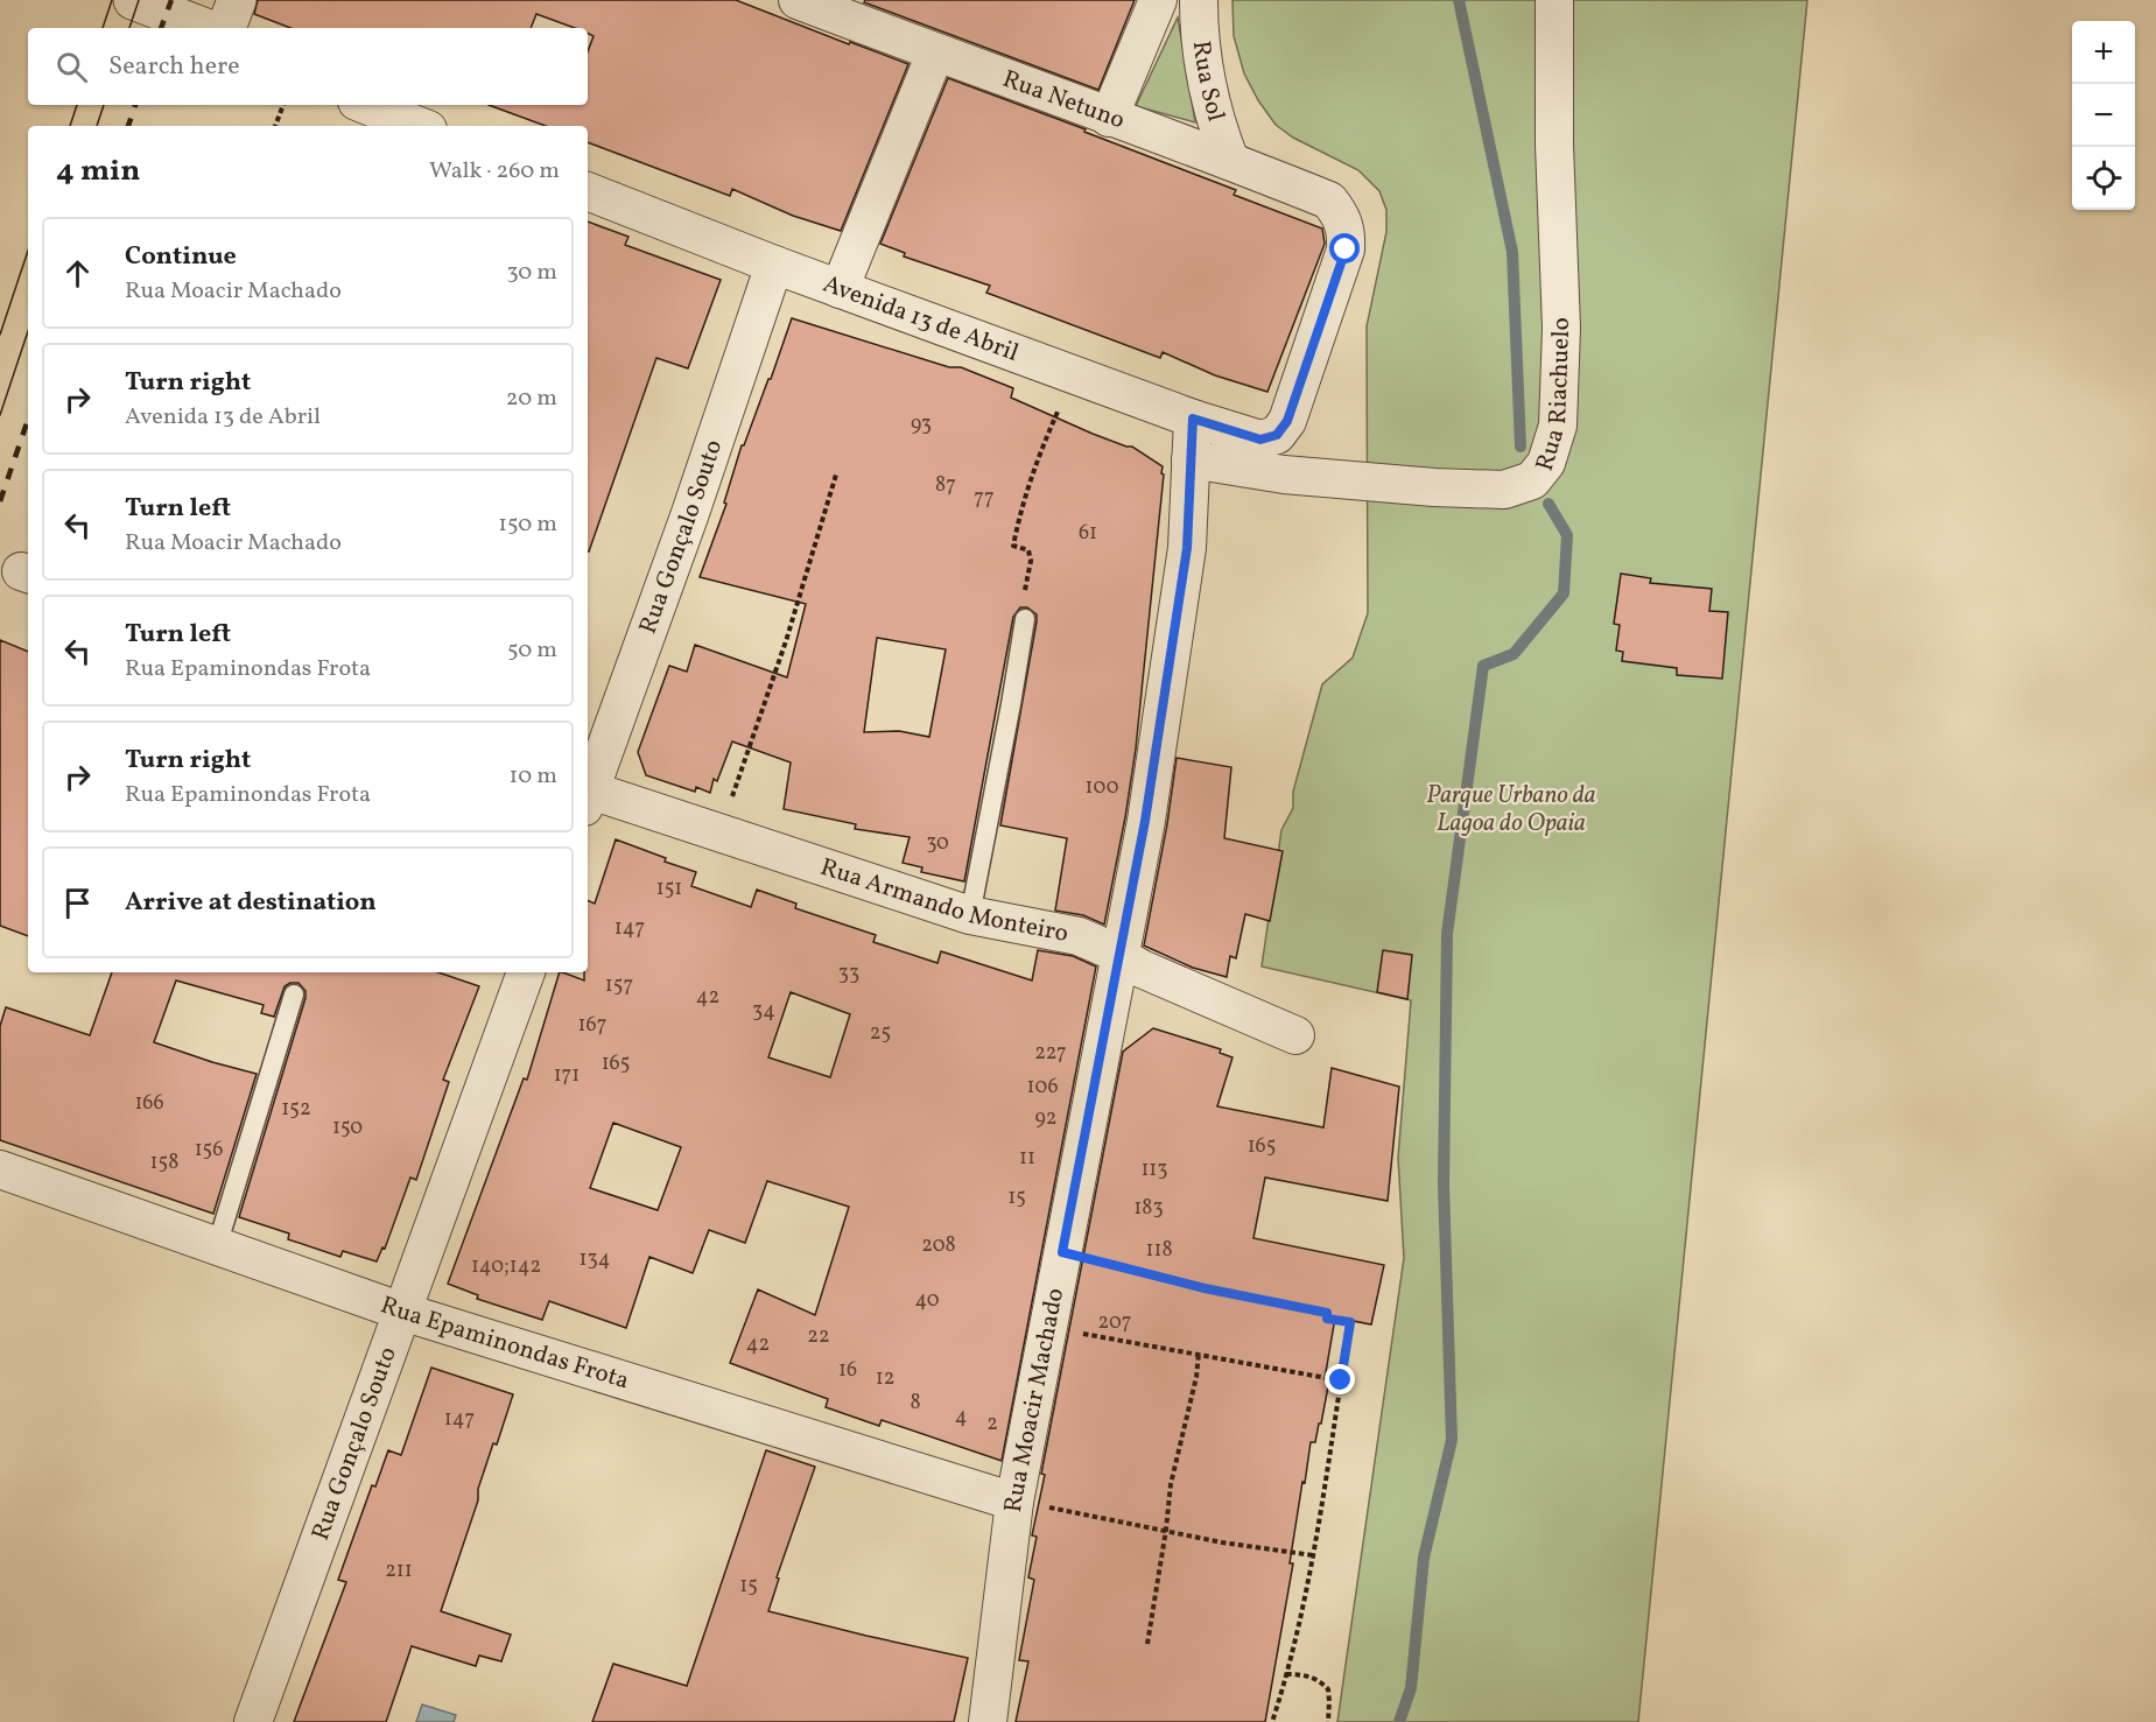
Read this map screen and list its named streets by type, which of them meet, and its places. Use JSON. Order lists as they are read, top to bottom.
{
  "streets": {
    "street": [
      "Rua Sol",
      "Rua Netuno",
      "Avenida 13 de Abril",
      "Rua Riachuelo",
      "Rua Gonçalo Souto",
      "Rua Armando Monteiro",
      "Rua Epaminondas Frota",
      "Rua Moacir Machado"
    ]
  },
  "crossings": [
    ["Rua Sol", "Rua Netuno"],
    ["Rua Netuno", "Avenida 13 de Abril"],
    ["Avenida 13 de Abril", "Rua Gonçalo Souto"],
    ["Avenida 13 de Abril", "Rua Moacir Machado"],
    ["Rua Riachuelo", "Rua Moacir Machado"],
    ["Rua Gonçalo Souto", "Rua Epaminondas Frota"],
    ["Rua Armando Monteiro", "Rua Moacir Machado"],
    ["Rua Epaminondas Frota", "Rua Moacir Machado"]
  ],
  "parks": ["Parque Urbano da Lagoa do Opaia"],
  "house_numbers": [
    "93",
    "87",
    "77",
    "61",
    "100",
    "30",
    "151",
    "147",
    "33",
    "157",
    "42",
    "34",
    "167",
    "25",
    "227",
    "165",
    "171",
    "106",
    "166",
    "152",
    "92",
    "150",
    "165",
    "156",
    "11",
    "158",
    "113",
    "15",
    "183",
    "208",
    "118",
    "134",
    "140;142",
    "40",
    "207",
    "22",
    "42",
    "16",
    "12",
    "8",
    "4",
    "147",
    "2",
    "211",
    "15"
  ],
  "page": {
    "map_buttons": ["+", "−"],
    "search": "Search here",
    "heading": ["4 min", "Walk · 260 m"],
    "list": [
      ["Continue", "Rua Moacir Machado", "30 m"],
      ["Turn right", "Avenida 13 de Abril", "20 m"],
      ["Turn left", "Rua Moacir Machado", "150 m"],
      ["Turn left", "Rua Epaminondas Frota", "50 m"],
      ["Turn right", "Rua Epaminondas Frota", "10 m"],
      "Arrive at destination"
    ]
  }
}
